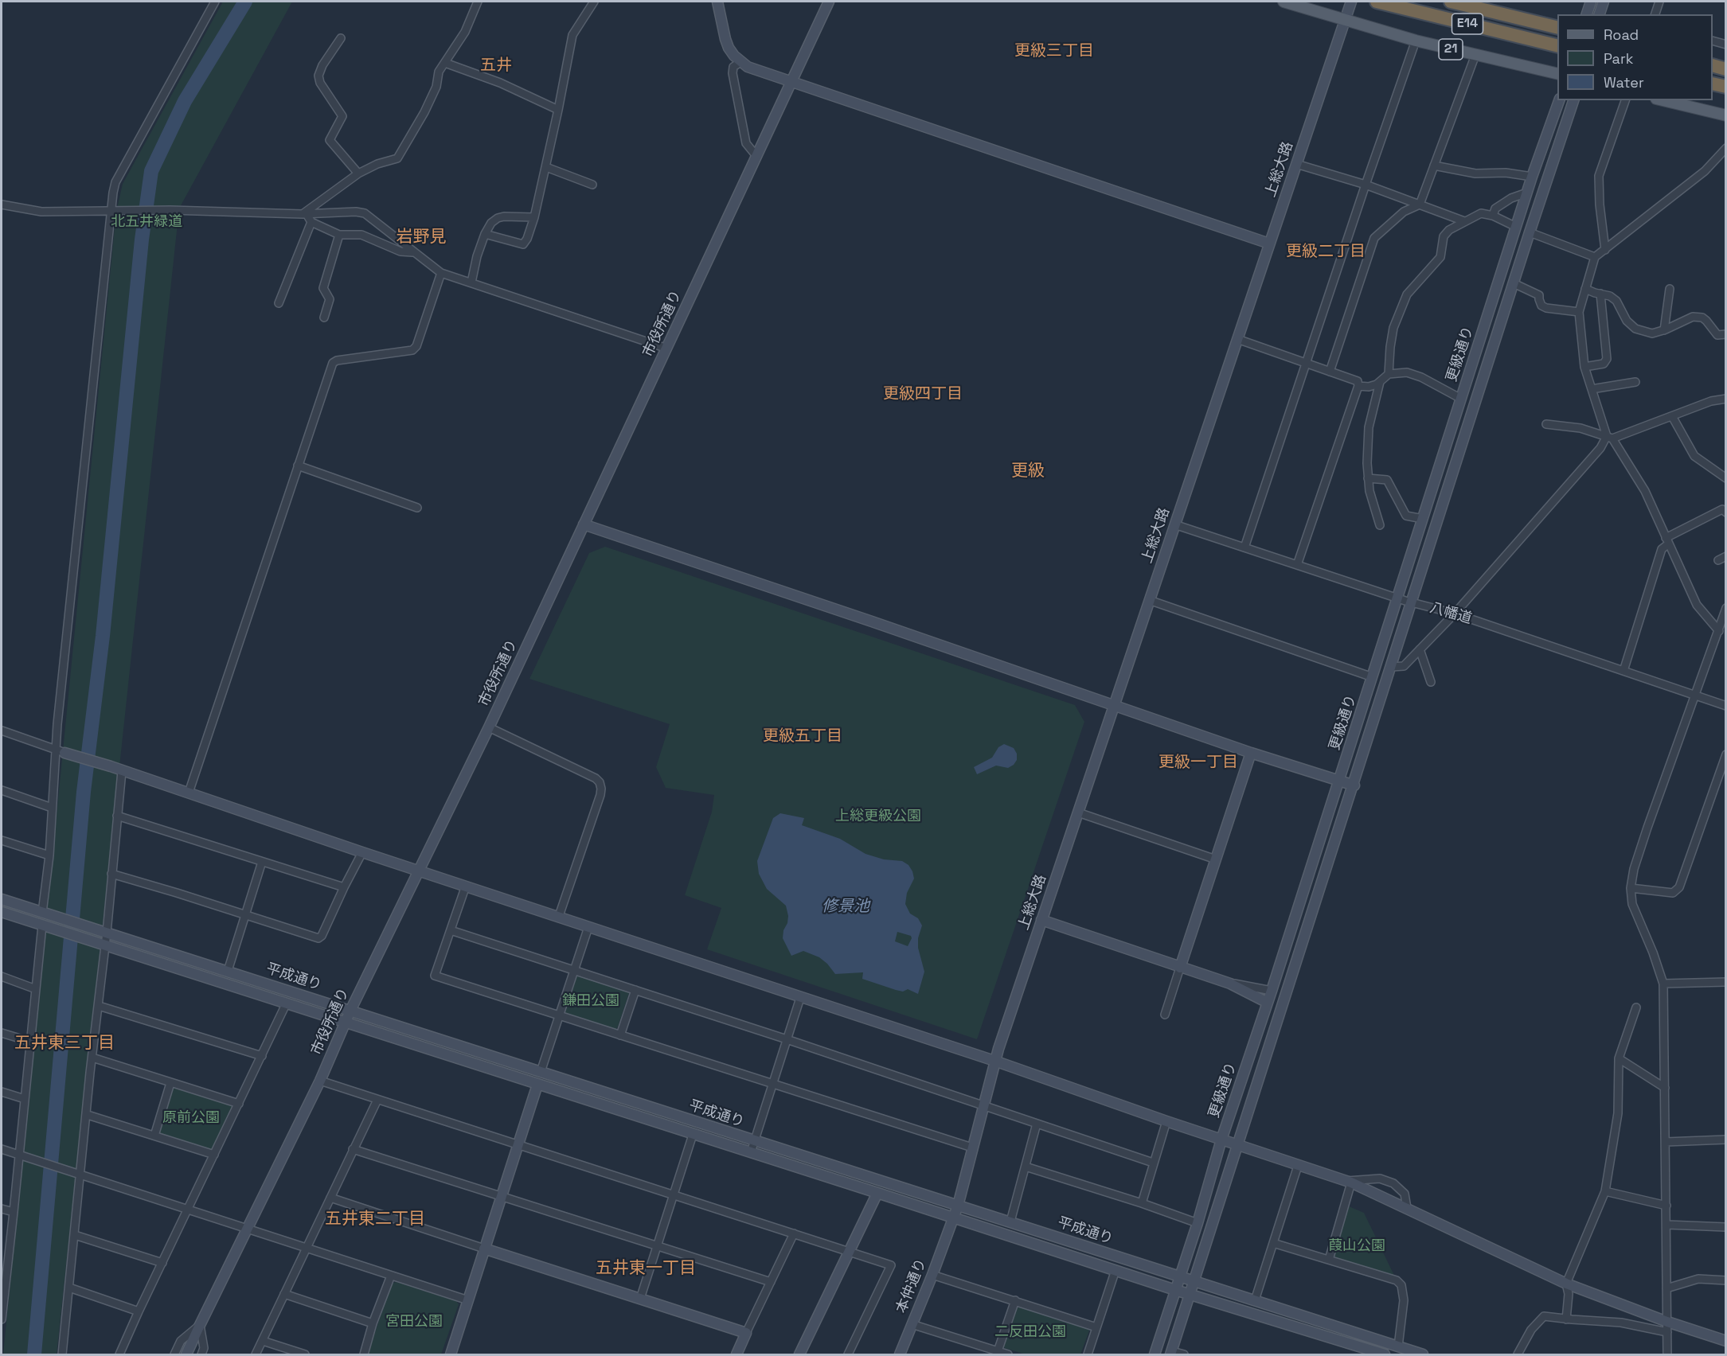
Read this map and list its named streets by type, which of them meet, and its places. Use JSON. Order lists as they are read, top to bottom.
{
  "streets": {
    "highway": ["E14"],
    "main road": ["21"],
    "street": [
      "上総大路",
      "市役所通り",
      "更級通り",
      "八幡道",
      "平成通り",
      "本仲通り"
    ]
  },
  "crossings": [
    ["21", "上総大路"],
    ["上総大路", "八幡道"],
    ["上総大路", "本仲通り"],
    ["市役所通り", "平成通り"],
    ["更級通り", "八幡道"],
    ["更級通り", "平成通り"],
    ["平成通り", "本仲通り"]
  ],
  "districts": [
    "更級三丁目",
    "五井",
    "岩野見",
    "更級二丁目",
    "更級四丁目",
    "更級",
    "更級五丁目",
    "更級一丁目",
    "五井東三丁目",
    "五井東二丁目",
    "五井東一丁目"
  ],
  "water": ["修景池"],
  "parks": [
    "北五井緑道",
    "上総更級公園",
    "鎌田公園",
    "原前公園",
    "葭山公園",
    "宮田公園",
    "二反田公園"
  ],
  "legend": ["Road", "Park", "Water"]
}
